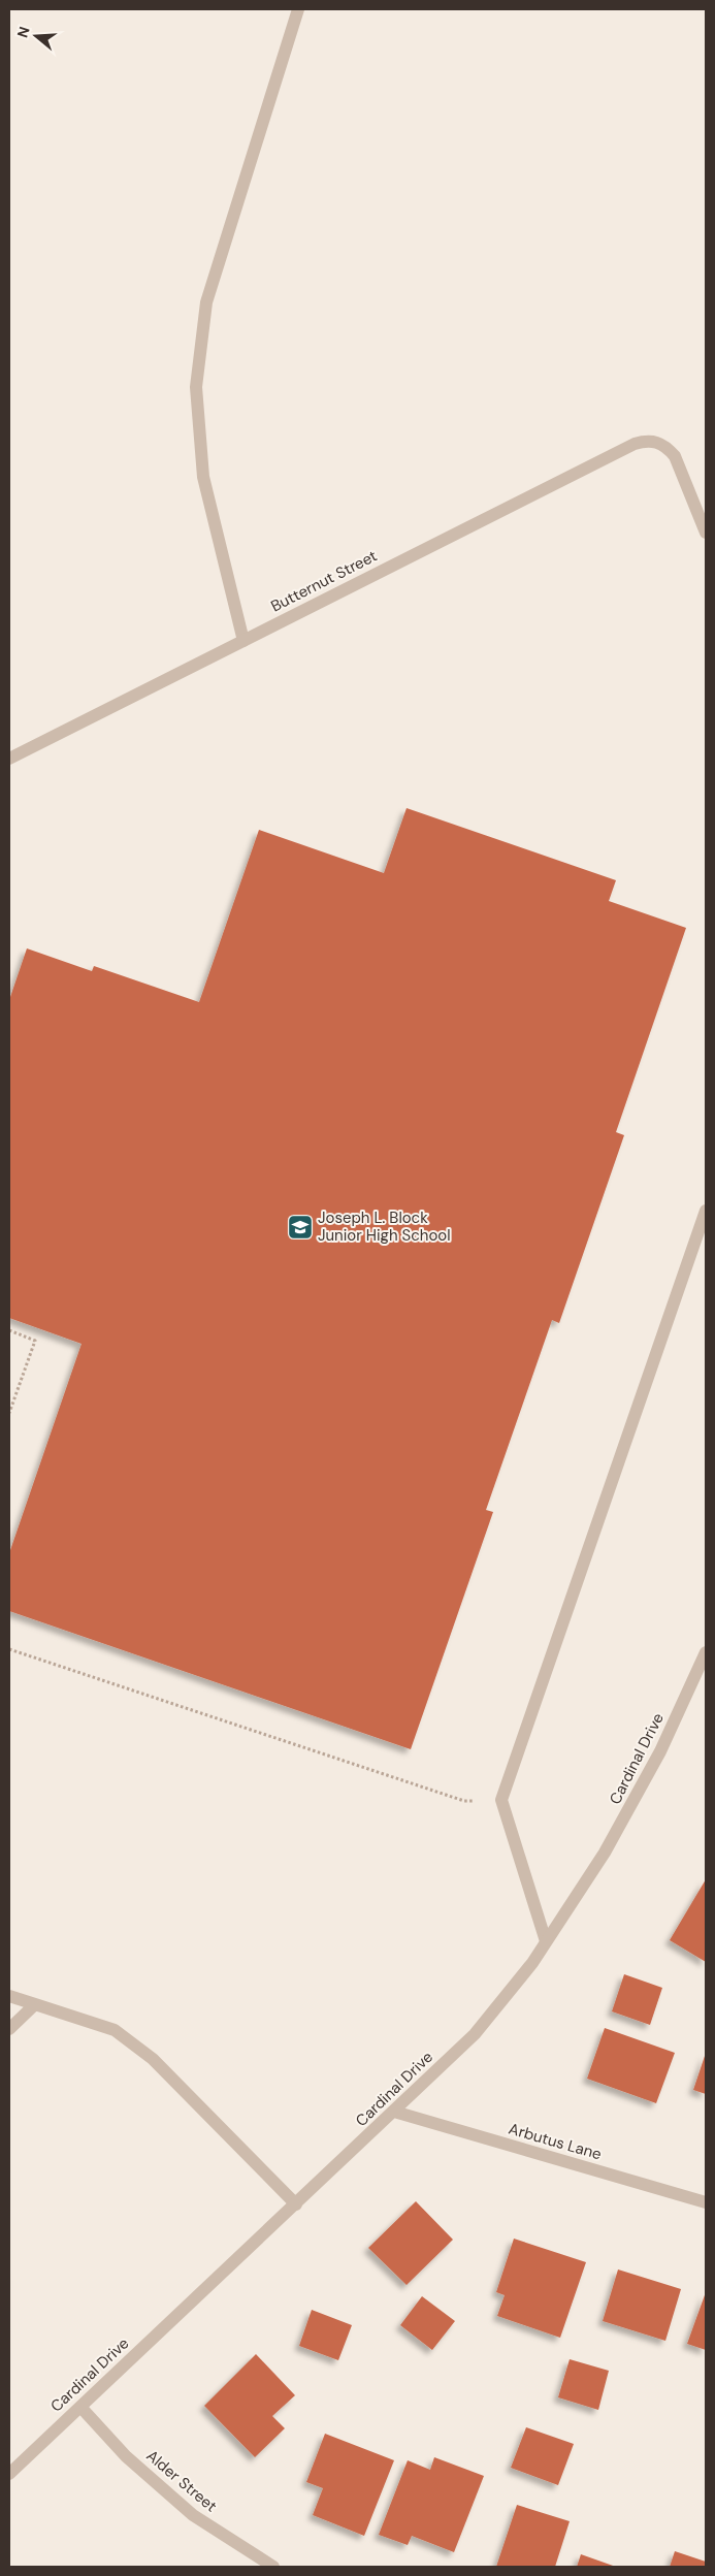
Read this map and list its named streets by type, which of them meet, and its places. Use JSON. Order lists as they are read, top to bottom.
{
  "streets": {
    "street": [
      "Butternut Street",
      "Cardinal Drive",
      "Arbutus Lane",
      "Alder Street"
    ]
  },
  "crossings": [
    ["Cardinal Drive", "Arbutus Lane"],
    ["Cardinal Drive", "Alder Street"]
  ],
  "places": {
    "school or university": ["Joseph L. Block Junior High School"]
  },
  "north": "left"
}
